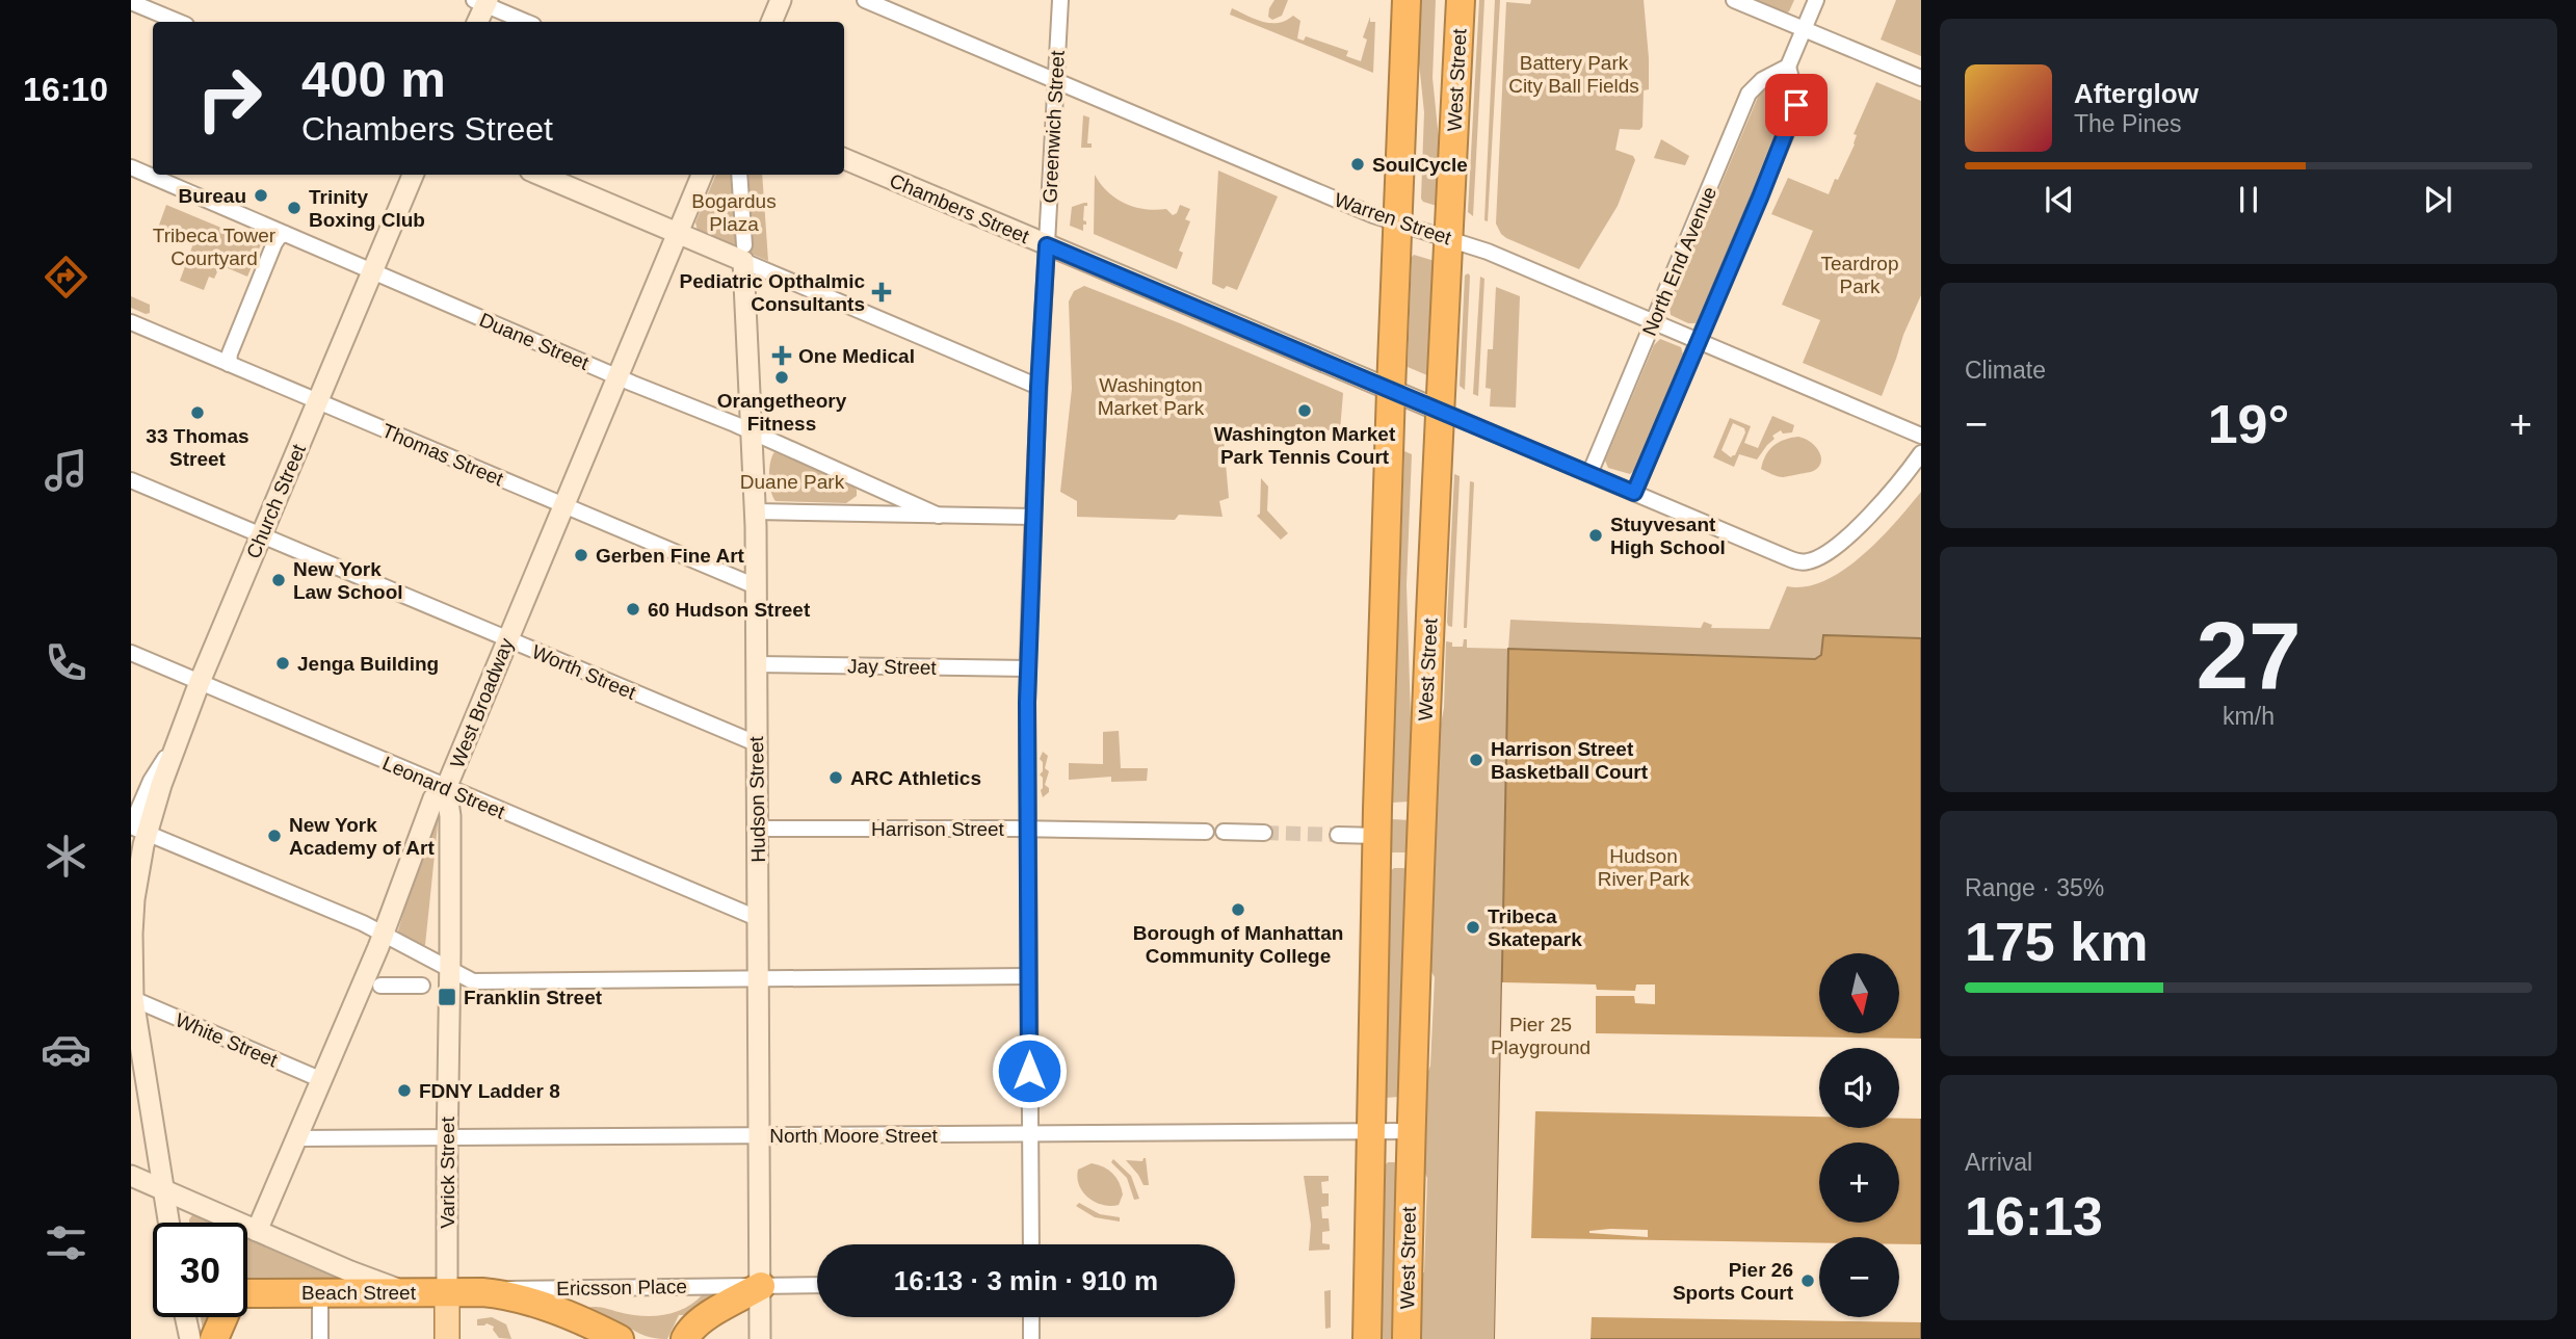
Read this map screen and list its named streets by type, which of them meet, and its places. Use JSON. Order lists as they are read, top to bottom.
{
  "streets": {
    "highway": ["West Street", "Beach Street"],
    "main road": [
      "Chambers Street",
      "Church Street",
      "West Broadway",
      "Hudson Street",
      "Varick Street"
    ],
    "street": [
      "Greenwich Street",
      "Warren Street",
      "North End Avenue",
      "Duane Street",
      "Thomas Street",
      "Jay Street",
      "Worth Street",
      "Leonard Street",
      "Harrison Street",
      "White Street",
      "North Moore Street",
      "Ericsson Place"
    ]
  },
  "crossings": [
    ["West Street", "Chambers Street"],
    ["West Street", "Warren Street"],
    ["West Street", "North Moore Street"],
    ["Greenwich Street", "Chambers Street"],
    ["Greenwich Street", "Warren Street"],
    ["Greenwich Street", "Duane Street"],
    ["Greenwich Street", "Jay Street"],
    ["Greenwich Street", "Harrison Street"],
    ["Greenwich Street", "North Moore Street"],
    ["Chambers Street", "North End Avenue"],
    ["Warren Street", "North End Avenue"],
    ["Duane Street", "Church Street"],
    ["Duane Street", "West Broadway"],
    ["Duane Street", "Hudson Street"],
    ["Thomas Street", "Church Street"],
    ["Thomas Street", "West Broadway"],
    ["Thomas Street", "Hudson Street"],
    ["Church Street", "Worth Street"],
    ["Church Street", "Leonard Street"],
    ["Church Street", "White Street"],
    ["Jay Street", "Hudson Street"],
    ["Worth Street", "West Broadway"],
    ["Worth Street", "Hudson Street"],
    ["West Broadway", "Leonard Street"],
    ["West Broadway", "White Street"],
    ["West Broadway", "North Moore Street"],
    ["West Broadway", "Varick Street"],
    ["Leonard Street", "Hudson Street"],
    ["Leonard Street", "Varick Street"],
    ["Hudson Street", "Harrison Street"],
    ["Hudson Street", "North Moore Street"],
    ["Hudson Street", "Ericsson Place"],
    ["North Moore Street", "Varick Street"],
    ["Varick Street", "Beach Street"],
    ["Ericsson Place", "Beach Street"]
  ],
  "parks": [
    "Battery Park City Ball Fields",
    "Bogardus Plaza",
    "Tribeca Tower Courtyard",
    "Teardrop Park",
    "Washington Market Park",
    "Duane Park",
    "Hudson River Park",
    "Pier 25 Playground"
  ],
  "places": {
    "other": [
      "SoulCycle",
      "Bureau",
      "Trinity Boxing Club",
      "Orangetheory Fitness",
      "Washington Market Park Tennis Court",
      "33 Thomas Street",
      "Stuyvesant High School",
      "Gerben Fine Art",
      "New York Law School",
      "60 Hudson Street",
      "Jenga Building",
      "Harrison Street Basketball Court",
      "ARC Athletics",
      "New York Academy of Art",
      "Borough of Manhattan Community College",
      "Tribeca Skatepark",
      "FDNY Ladder 8",
      "Pier 26 Sports Court"
    ],
    "health": ["Pediatric Opthalmic Consultants", "One Medical"],
    "transit": ["Franklin Street"]
  },
  "north": "bottom",
  "page": {
    "tabs": "16:10",
    "turn": ["400 m", "Chambers Street"],
    "song": ["Afterglow", "The Pines"],
    "tile": [
      "Climate",
      ["27", "km/h"],
      ["Range · 35%", "175 km"],
      ["Arrival", "16:13"]
    ],
    "heat": ["−", "19°", "+"],
    "map_buttons": ["+", "−"],
    "limit": "30",
    "trip": "16:13 · 3 min · 910 m"
  }
}
